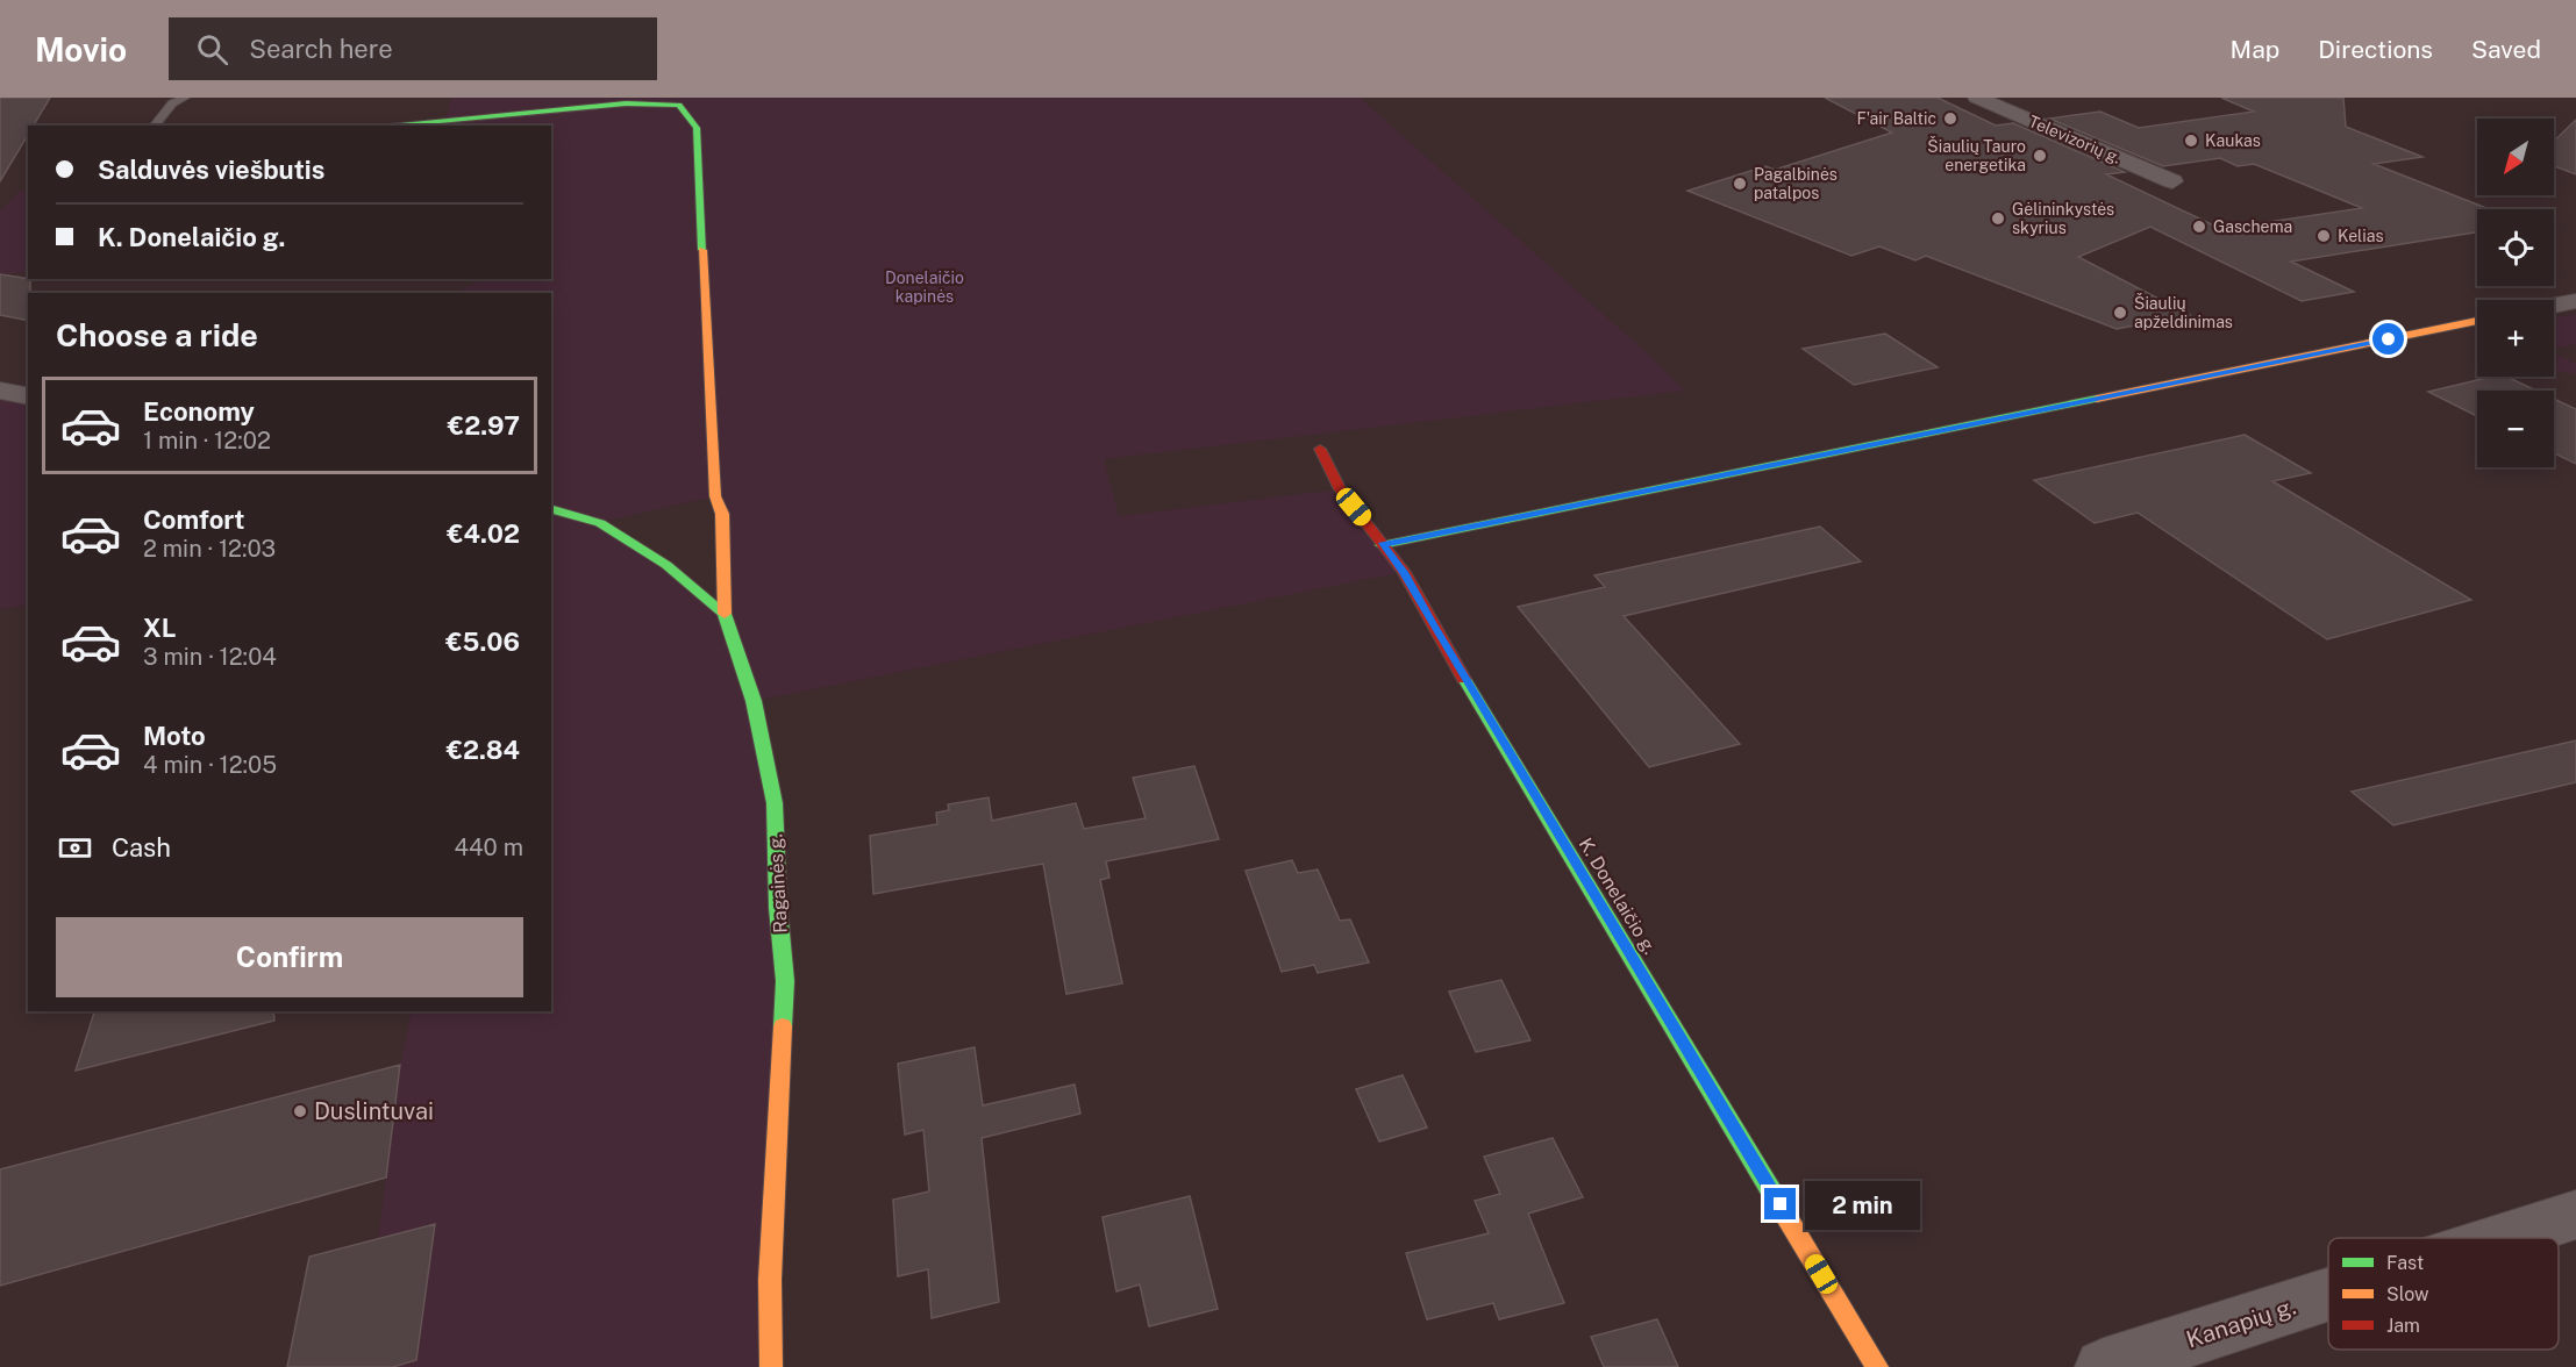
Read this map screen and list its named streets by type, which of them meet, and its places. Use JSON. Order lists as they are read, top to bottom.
{
  "streets": {
    "street": [
      "Televizorių g.",
      "Ragainės g.",
      "K. Donelaičio g.",
      "Kanapių g."
    ]
  },
  "parks": ["Donelaičio kapinės"],
  "places": [
    "F'air Baltic",
    "Kaukas",
    "Šiaulių Tauro energetika",
    "Pagalbinės patalpos",
    "Gėlininkystės skyrius",
    "Gaschema",
    "Kelias",
    "Šiaulių apželdinimas",
    "Duslintuvai"
  ],
  "legend": ["Fast", "Slow", "Jam"],
  "north": "bottom left",
  "page": {
    "header": "Movio",
    "search": "Search here",
    "nav": ["Map", "Directions", "Saved"],
    "map_buttons": ["+", "−"],
    "banner": ["Salduvės viešbutis", "K. Donelaičio g."],
    "heading": "Choose a ride",
    "list": [
      {
        "name": "Economy",
        "note": "1 min · 12:02",
        "value": "€2.97"
      },
      {
        "name": "Comfort",
        "note": "2 min · 12:03",
        "value": "€4.02"
      },
      {
        "name": "XL",
        "note": "3 min · 12:04",
        "value": "€5.06"
      },
      {
        "name": "Moto",
        "note": "4 min · 12:05",
        "value": "€2.84"
      }
    ],
    "pay": ["Cash", "440 m"],
    "buttons": "Confirm",
    "bubble": "2 min"
  }
}
